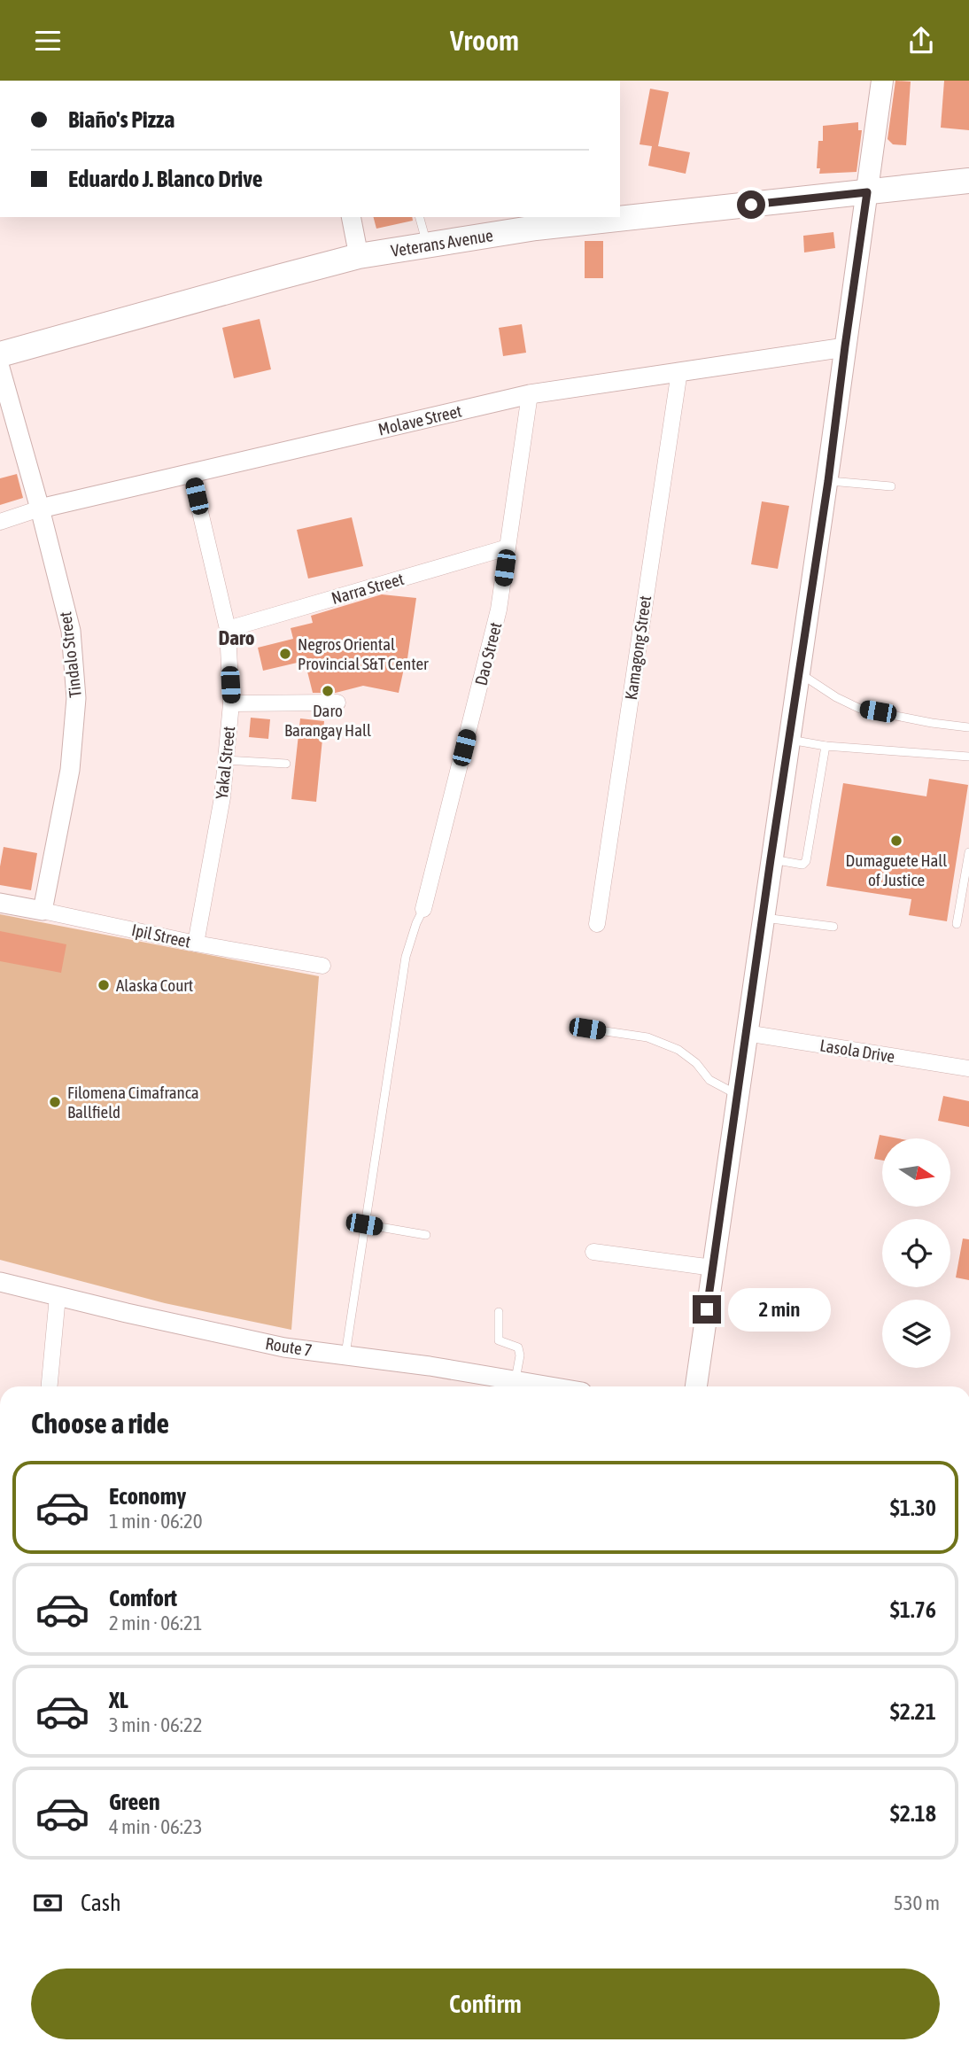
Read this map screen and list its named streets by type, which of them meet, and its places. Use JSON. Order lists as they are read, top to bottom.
{
  "streets": {
    "highway": ["Veterans Avenue"],
    "street": [
      "Molave Street",
      "Narra Street",
      "Kamagong Street",
      "Dao Street",
      "Tindalo Street",
      "Yakal Street",
      "Ipil Street",
      "Lasola Drive",
      "Route 7"
    ]
  },
  "crossings": [
    ["Molave Street", "Kamagong Street"],
    ["Molave Street", "Dao Street"],
    ["Molave Street", "Tindalo Street"],
    ["Molave Street", "Yakal Street"],
    ["Narra Street", "Dao Street"],
    ["Narra Street", "Yakal Street"],
    ["Tindalo Street", "Ipil Street"],
    ["Yakal Street", "Ipil Street"]
  ],
  "districts": ["Daro"],
  "places": [
    "Negros Oriental Provincial S&T Center",
    "Daro Barangay Hall",
    "Dumaguete Hall of Justice",
    "Alaska Court",
    "Filomena Cimafranca Ballfield"
  ],
  "north": "right",
  "page": {
    "header": "Vroom",
    "banner": ["Biaño's Pizza", "Eduardo J. Blanco Drive"],
    "bubble": "2 min",
    "heading": "Choose a ride",
    "list": [
      {
        "name": "Economy",
        "note": "1 min · 06:20",
        "value": "$1.30"
      },
      {
        "name": "Comfort",
        "note": "2 min · 06:21",
        "value": "$1.76"
      },
      {
        "name": "XL",
        "note": "3 min · 06:22",
        "value": "$2.21"
      },
      {
        "name": "Green",
        "note": "4 min · 06:23",
        "value": "$2.18"
      }
    ],
    "pay": ["Cash", "530 m"],
    "buttons": "Confirm"
  }
}
